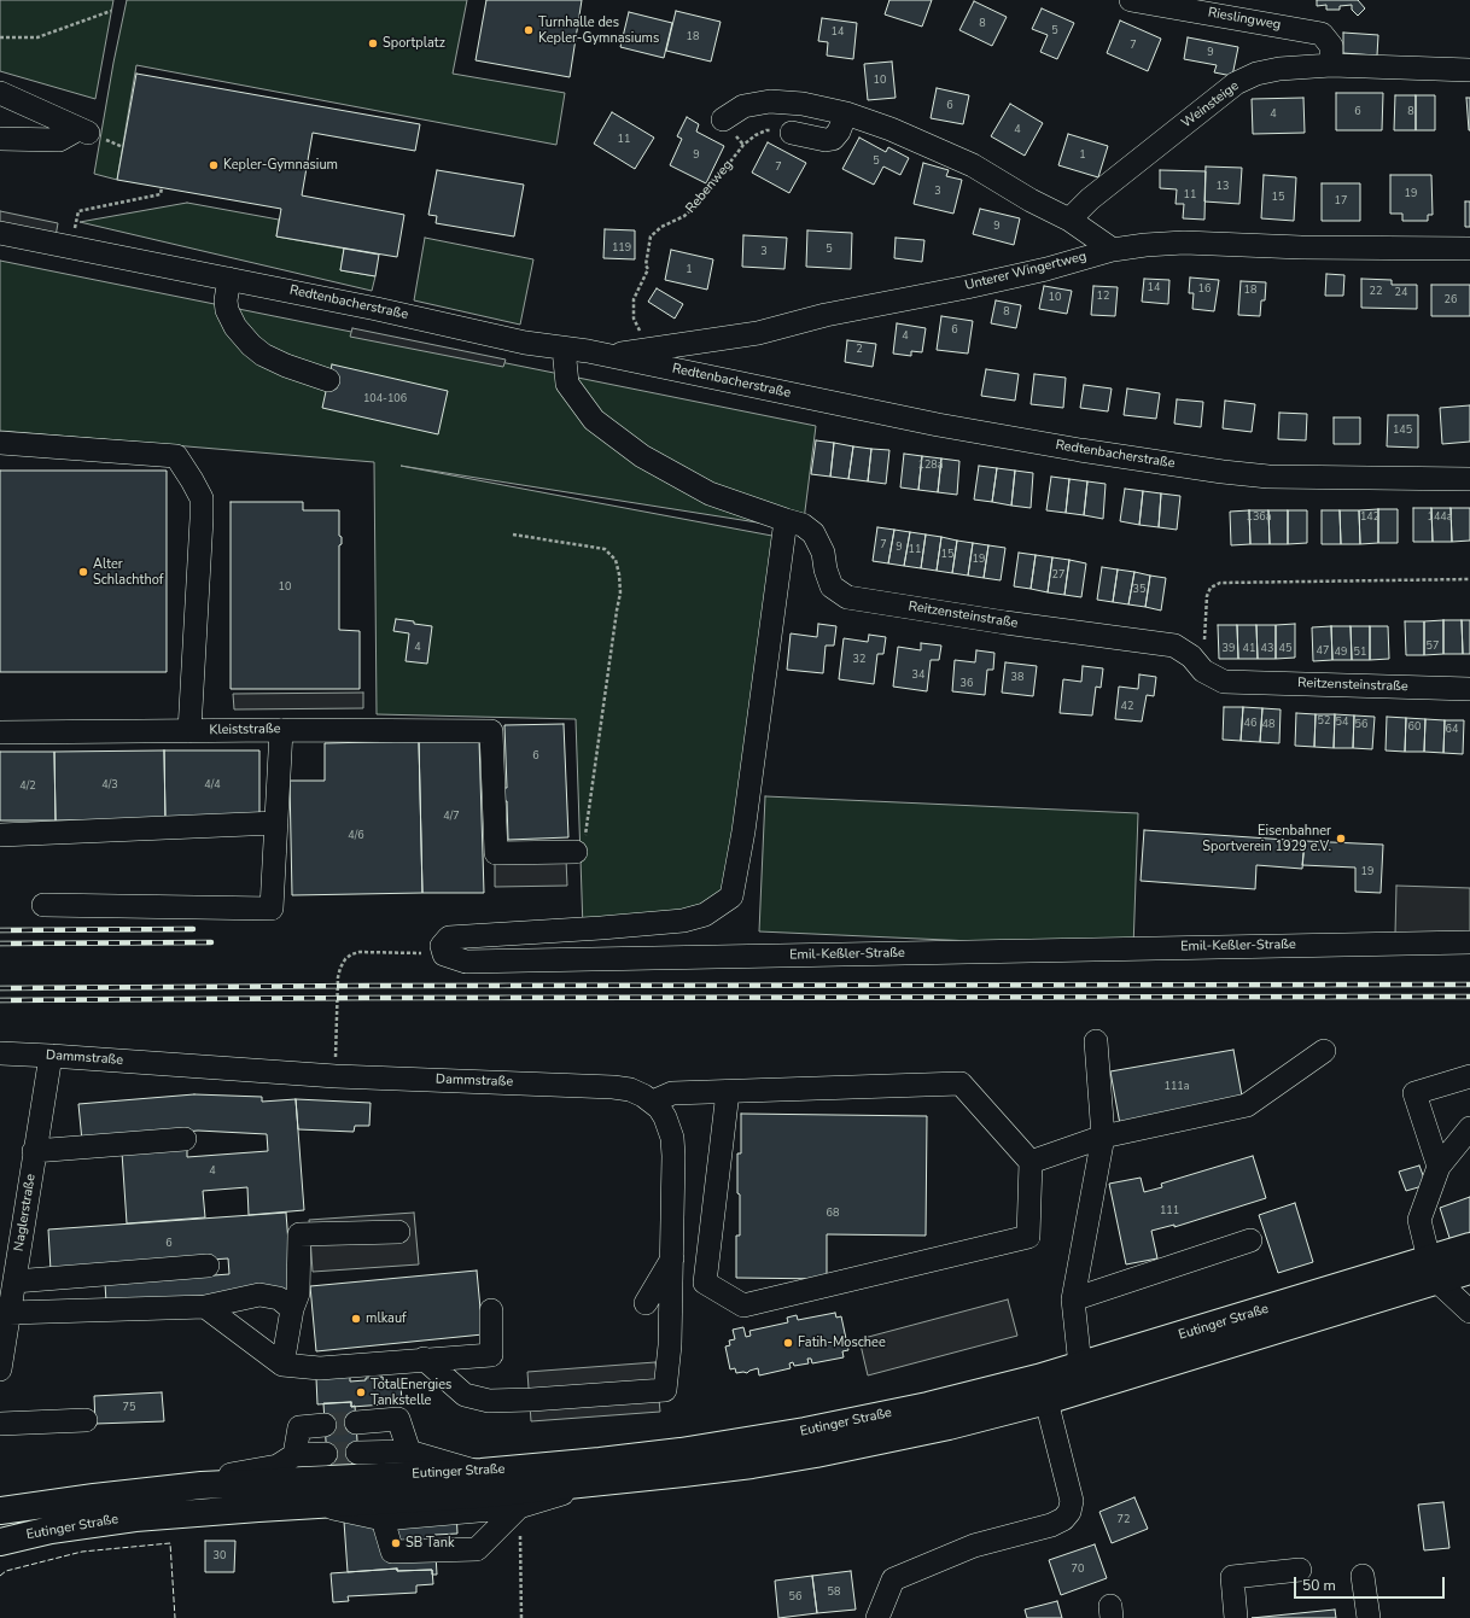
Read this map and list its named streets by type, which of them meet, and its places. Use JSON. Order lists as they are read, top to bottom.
{
  "streets": {
    "main road": ["Eutinger Straße"],
    "street": [
      "Rieslingweg",
      "Weinsteige",
      "Unterer Wingertweg",
      "Redtenbacherstraße",
      "Reitzensteinstraße",
      "Kleiststraße",
      "Emil-Keßler-Straße",
      "Dammstraße",
      "Naglerstraße"
    ],
    "path": ["Rebenweg"]
  },
  "crossings": [
    ["Rieslingweg", "Weinsteige"],
    ["Rebenweg", "Unterer Wingertweg"],
    ["Unterer Wingertweg", "Redtenbacherstraße"],
    ["Redtenbacherstraße", "Reitzensteinstraße"],
    ["Dammstraße", "Naglerstraße"]
  ],
  "places": [
    "Turnhalle des Kepler-Gymnasiums",
    "Sportplatz",
    "Kepler-Gymnasium",
    "Alter Schlachthof",
    "Eisenbahner Sportverein 1929 e.V.",
    "mlkauf",
    "Fatih-Moschee",
    "TotalEnergies Tankstelle",
    "SB Tank"
  ],
  "house_numbers": [
    "8",
    "5",
    "14",
    "18",
    "7",
    "9",
    "10",
    "6",
    "6",
    "8",
    "4",
    "4",
    "11",
    "9",
    "1",
    "5",
    "7",
    "13",
    "3",
    "19",
    "11",
    "15",
    "17",
    "9",
    "119",
    "5",
    "3",
    "1",
    "14",
    "16",
    "18",
    "22",
    "24",
    "12",
    "10",
    "26",
    "8",
    "6",
    "4",
    "2",
    "104-106",
    "145",
    "128a",
    "136a",
    "142",
    "144a",
    "7",
    "9",
    "11",
    "15",
    "19",
    "27",
    "10",
    "35",
    "57",
    "4",
    "39",
    "41",
    "43",
    "45",
    "47",
    "49",
    "51",
    "32",
    "34",
    "38",
    "36",
    "42",
    "52",
    "54",
    "46",
    "48",
    "56",
    "60",
    "64",
    "6",
    "4/3",
    "4/4",
    "4/2",
    "4/7",
    "4/6",
    "19",
    "111a",
    "4",
    "111",
    "68",
    "6",
    "75",
    "72",
    "30",
    "70",
    "58",
    "56"
  ],
  "scale_bar": "50 m"
}
